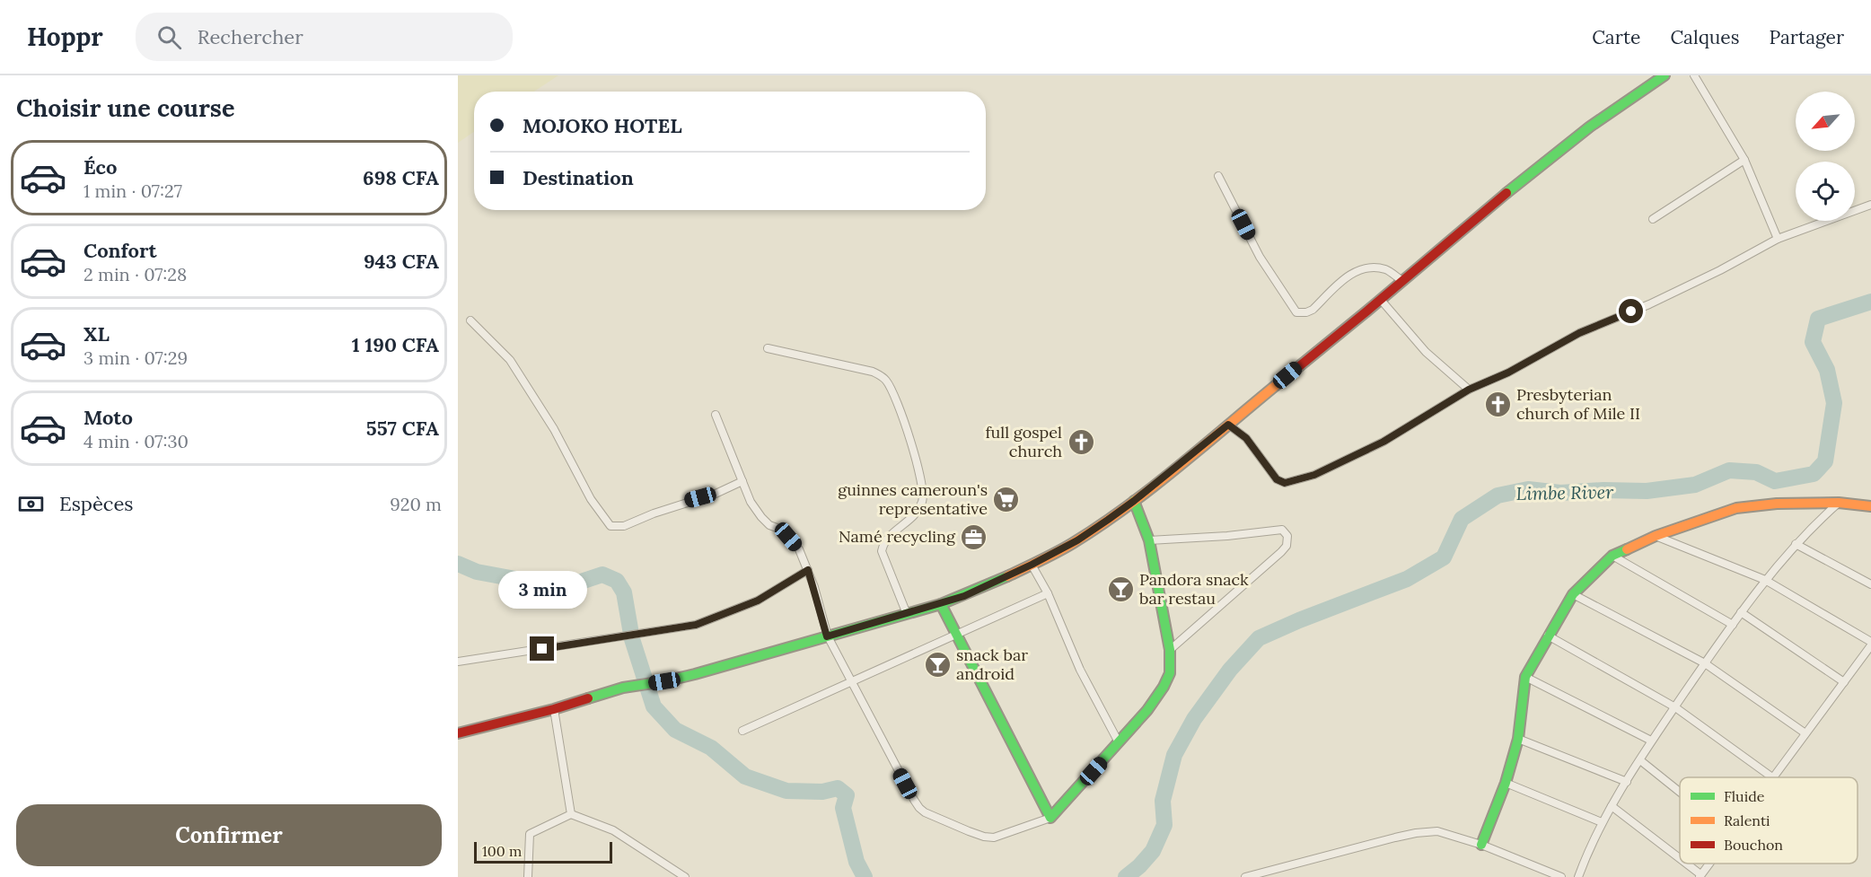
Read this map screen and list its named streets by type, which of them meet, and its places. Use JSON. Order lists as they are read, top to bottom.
{
  "water": ["Limbe River"],
  "places": {
    "church": ["Presbyterian church of Mile II", "full gospel church"],
    "supermarket": ["guinnes cameroun's representative"],
    "office": ["Namé recycling"],
    "bar": ["Pandora snack bar restau", "snack bar android"]
  },
  "legend": ["Fluide", "Ralenti", "Bouchon"],
  "scale_bar": "100 m",
  "north": "bottom left",
  "page": {
    "header": "Hoppr",
    "search": "Rechercher",
    "nav": ["Carte", "Calques", "Partager"],
    "heading": "Choisir une course",
    "banner": ["MOJOKO HOTEL", "Destination"],
    "list": [
      {
        "name": "Éco",
        "note": "1 min · 07:27",
        "value": "698 CFA"
      },
      {
        "name": "Confort",
        "note": "2 min · 07:28",
        "value": "943 CFA"
      },
      {
        "name": "XL",
        "note": "3 min · 07:29",
        "value": "1 190 CFA"
      },
      {
        "name": "Moto",
        "note": "4 min · 07:30",
        "value": "557 CFA"
      }
    ],
    "pay": ["Espèces", "920 m"],
    "bubble": "3 min",
    "buttons": "Confirmer",
    "scale": "100 m"
  }
}
